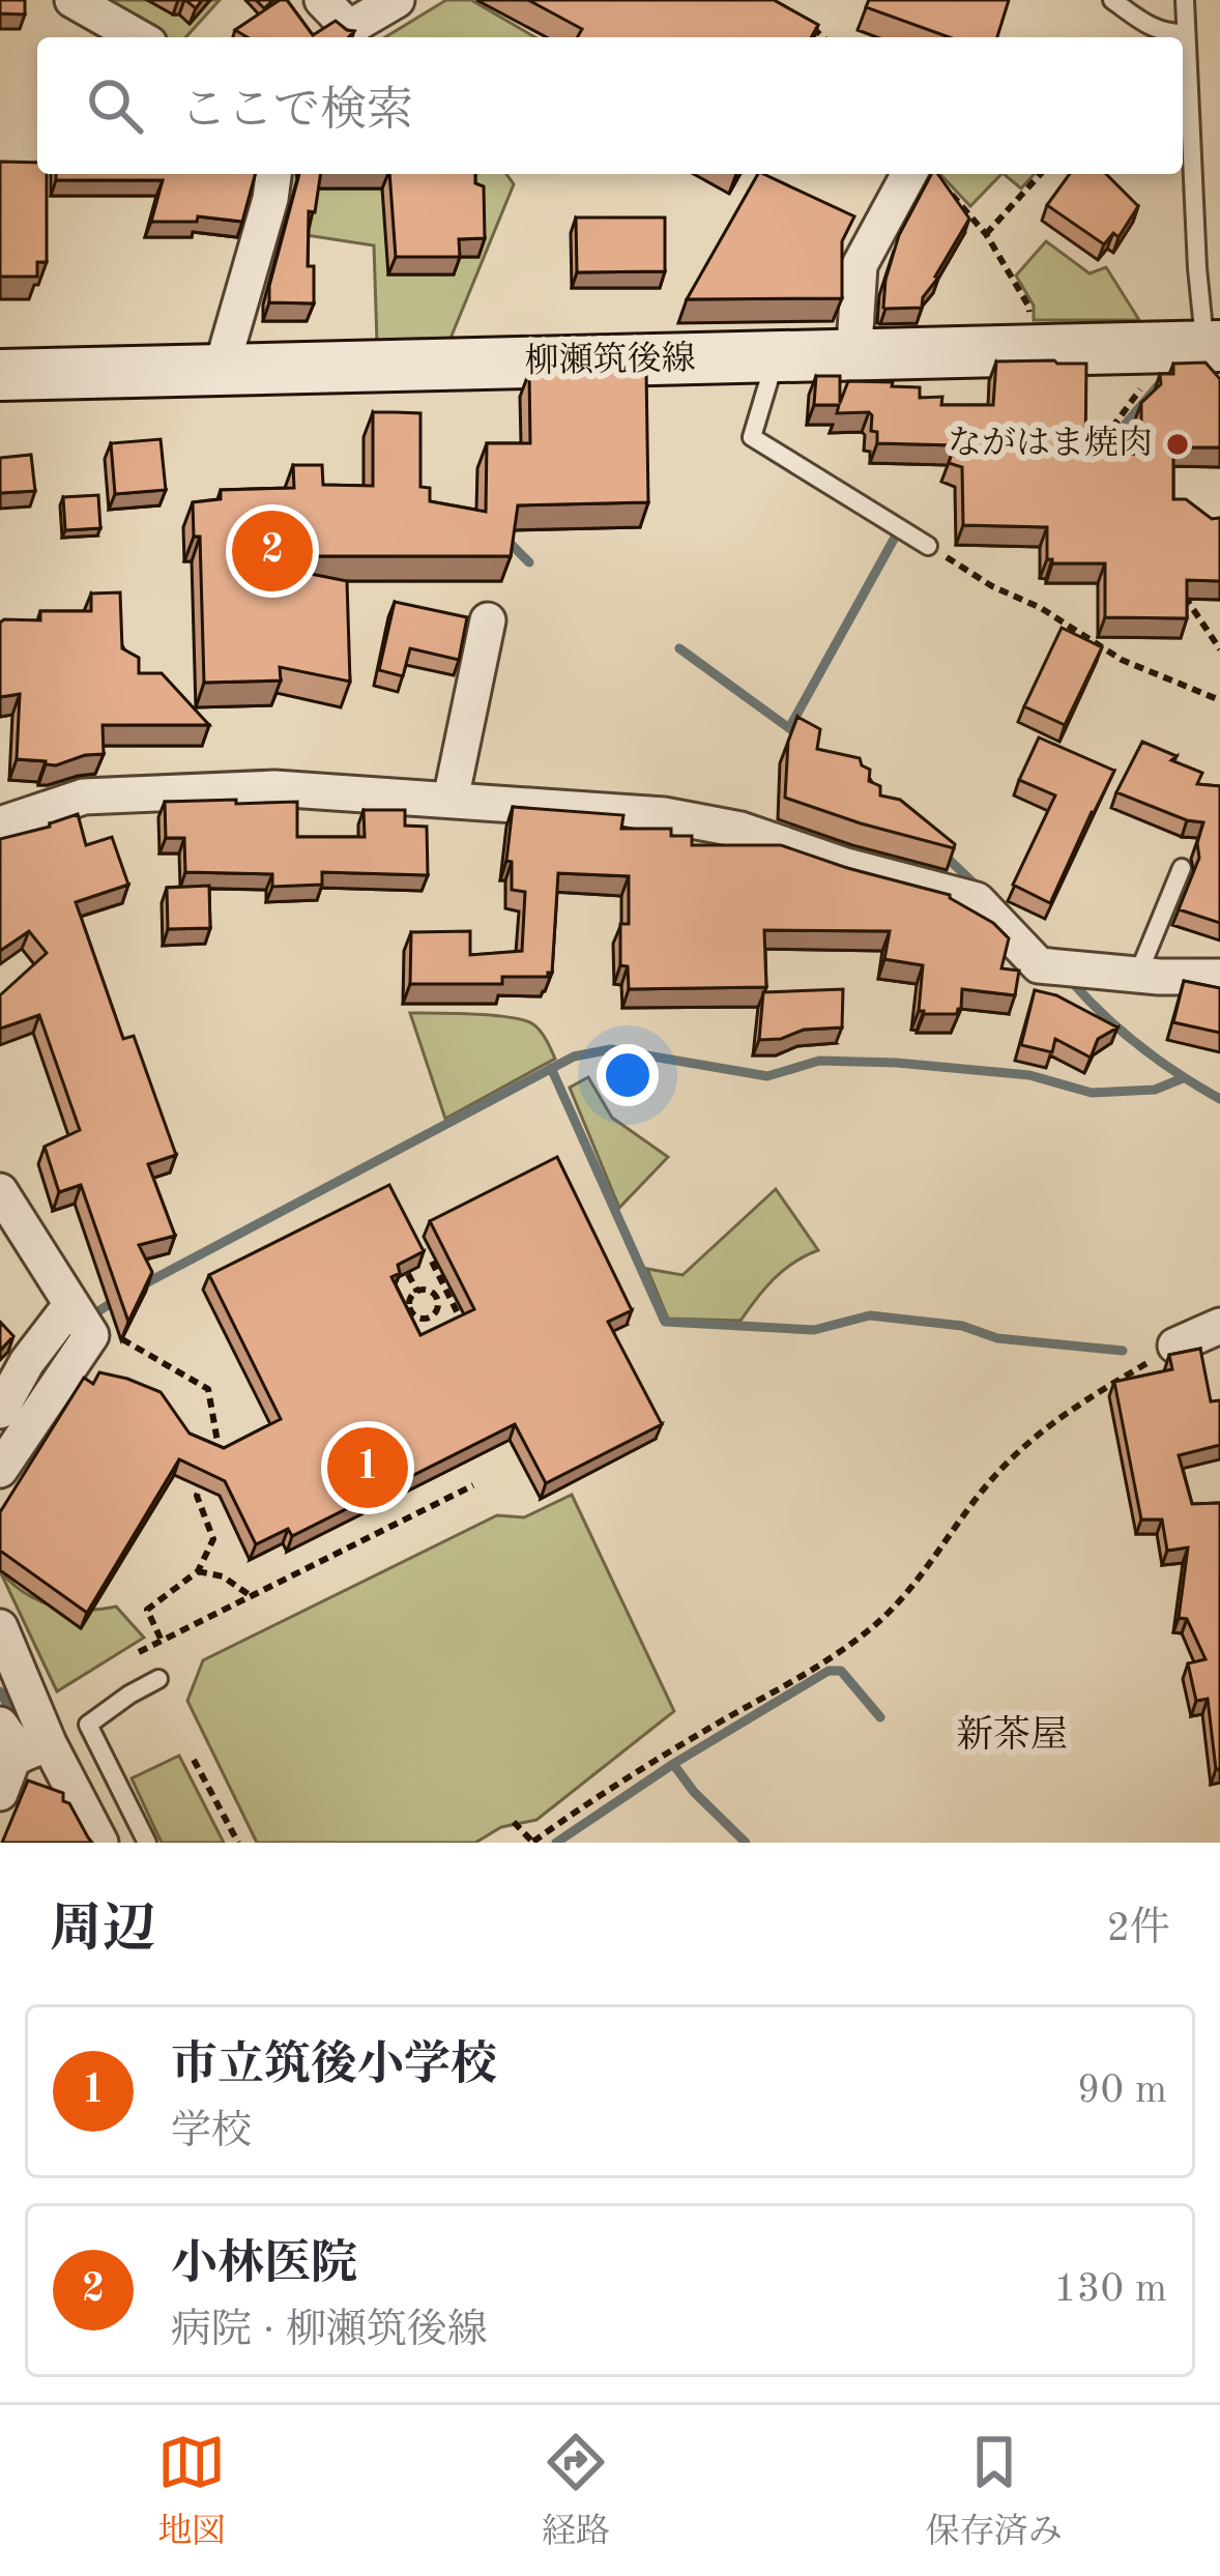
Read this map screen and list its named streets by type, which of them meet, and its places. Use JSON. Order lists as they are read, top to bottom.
{
  "streets": {
    "main road": ["柳瀬筑後線"]
  },
  "districts": ["新茶屋"],
  "places": ["ながはま焼肉"],
  "page": {
    "search": "ここで検索",
    "pins": ["2", "1"],
    "heading": ["周辺", "2件"],
    "list": [
      {
        "mark": "1",
        "name": "市立筑後小学校",
        "note": "学校",
        "value": "90 m"
      },
      {
        "mark": "2",
        "name": "小林医院",
        "note": "病院 · 柳瀬筑後線",
        "value": "130 m"
      }
    ],
    "nav": ["地図", "経路", "保存済み"]
  }
}
